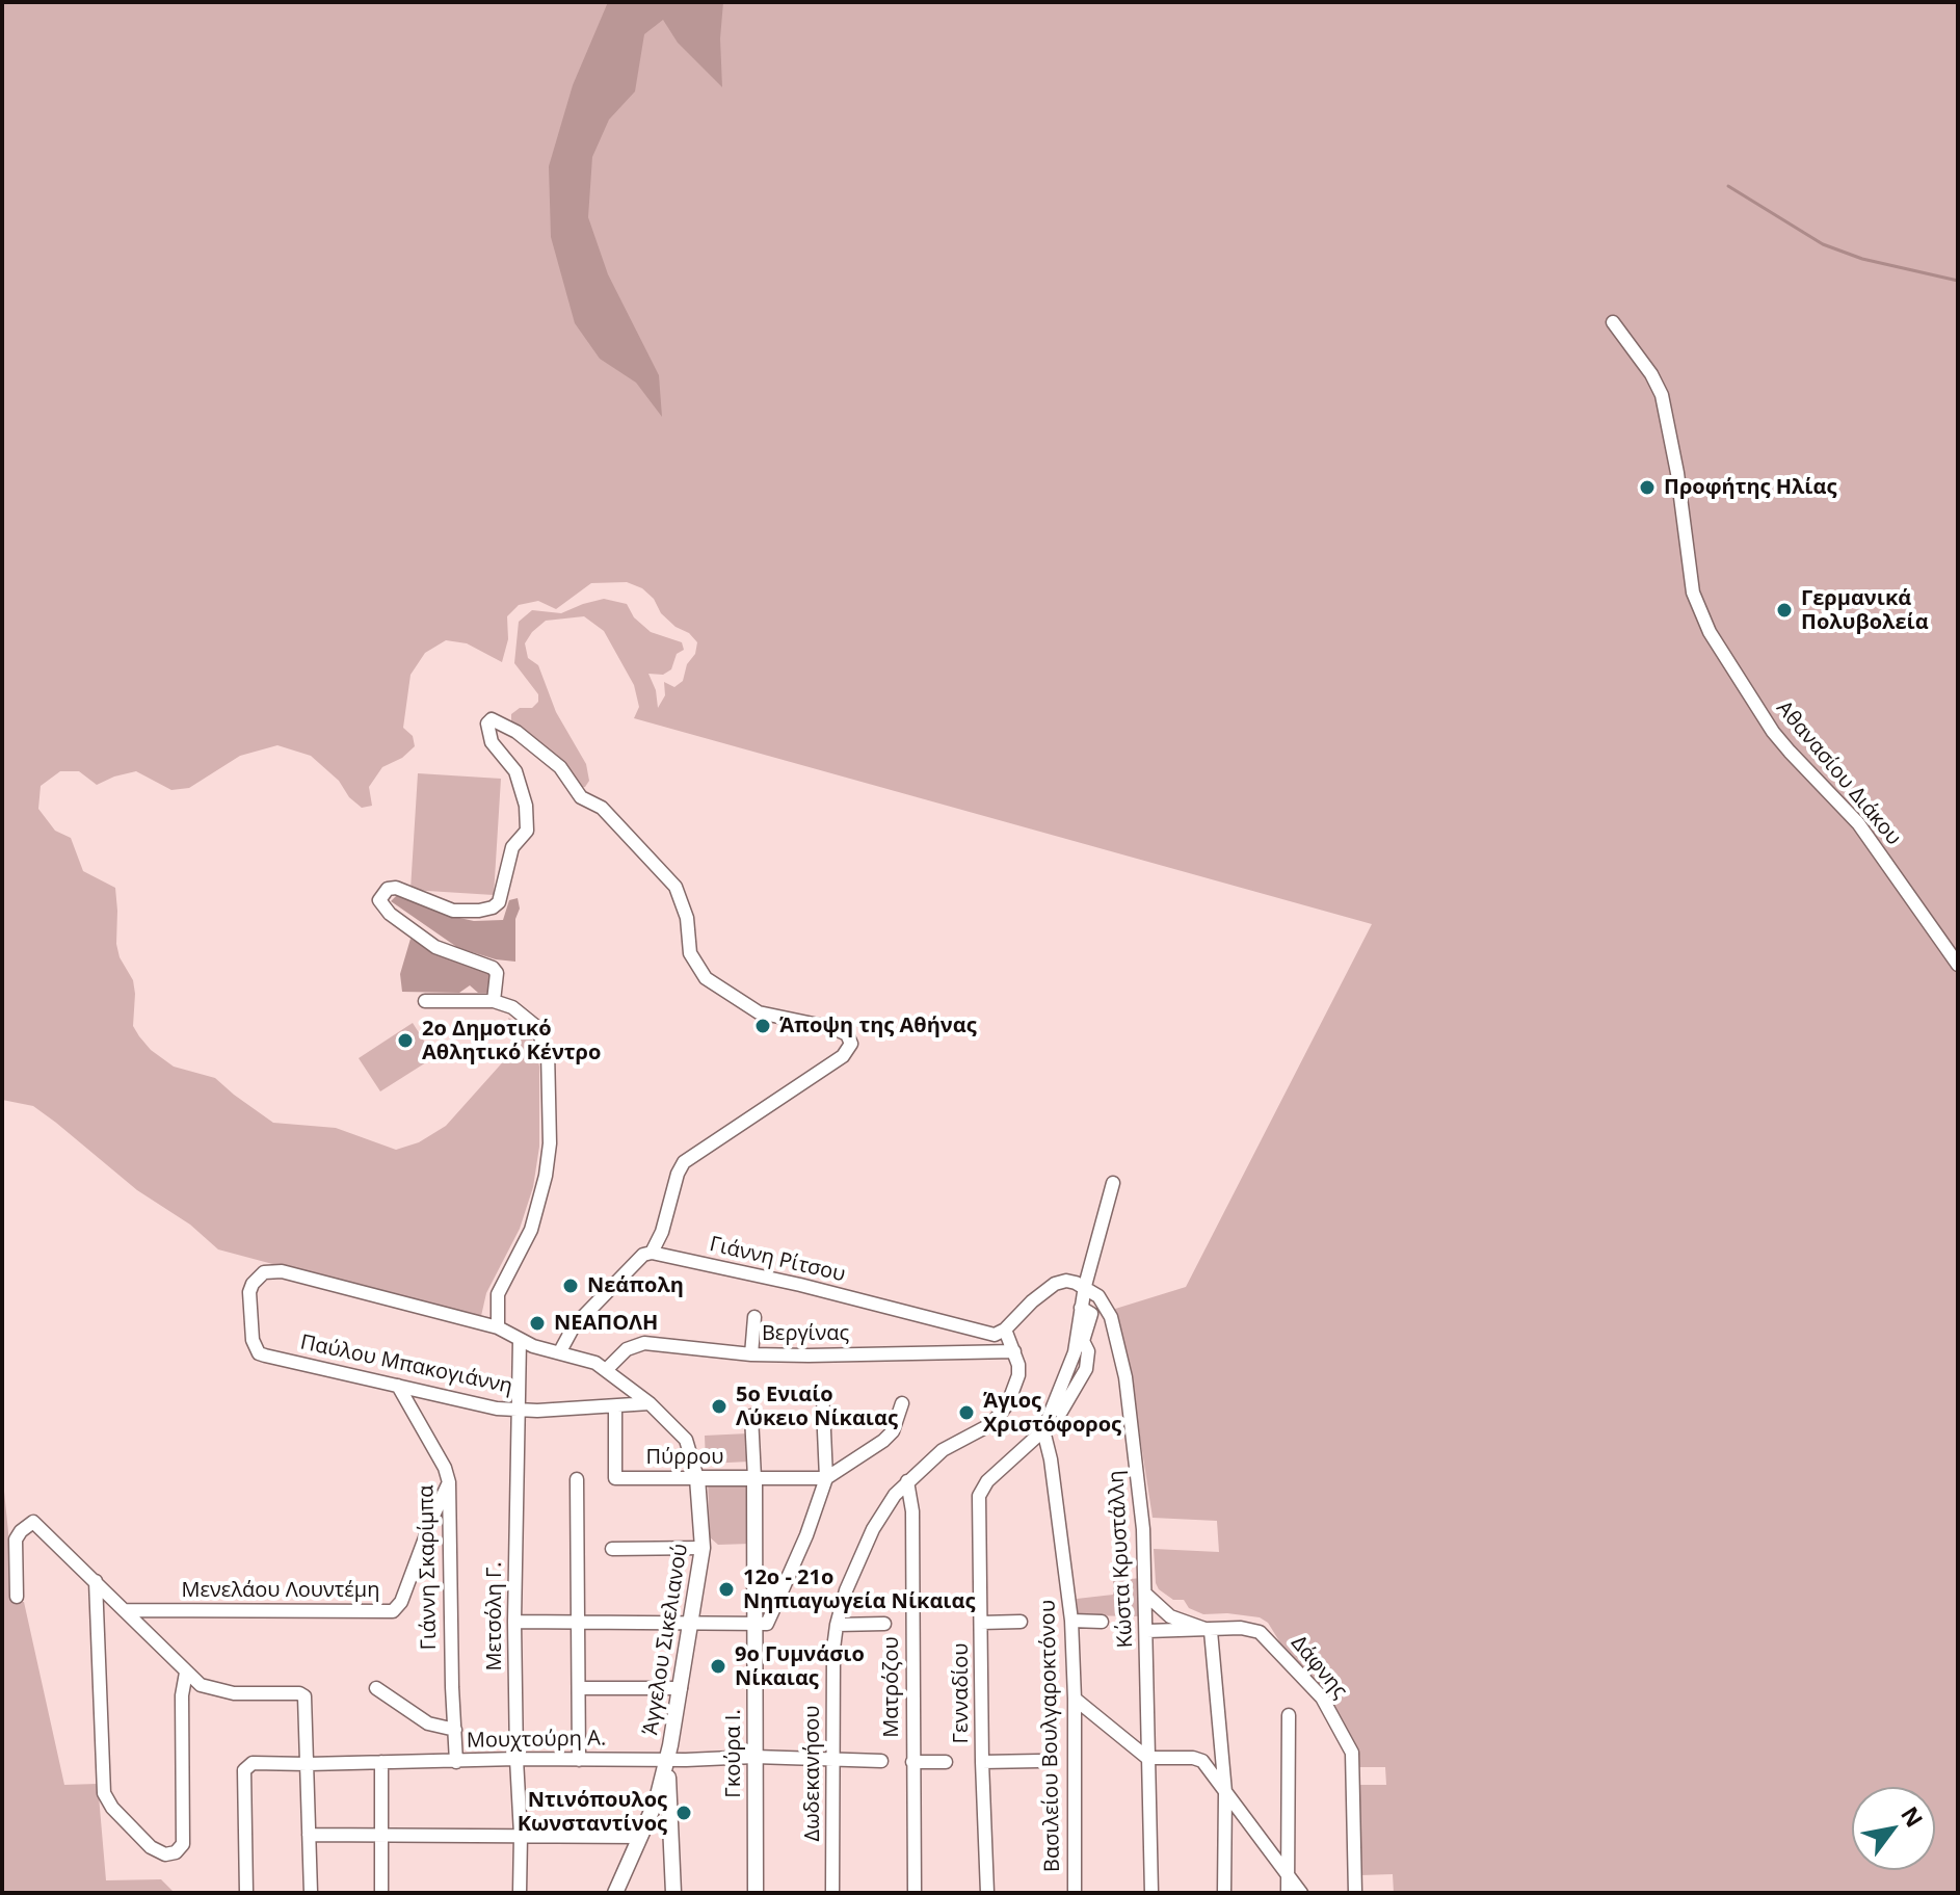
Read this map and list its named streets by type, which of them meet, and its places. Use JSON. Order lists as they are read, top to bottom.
{
  "streets": {
    "street": [
      "Αθανασίου Διάκου",
      "Γιάννη Ρίτσου",
      "Βεργίνας",
      "Παύλου Μπακογιάννη",
      "Πύρρου",
      "Κώστα Κρυστάλλη",
      "Γιάννη Σκαρίμπα",
      "Μενελάου Λουντέμη",
      "Μετσόλη Γ.",
      "Άγγελου Σικελιανού",
      "Δάφνης",
      "Ματρόζου",
      "Γενναδίου",
      "Βασιλείου Βουλγαροκτόνου",
      "Μουχτούρη Α.",
      "Γκούρα Ι.",
      "Δωδεκανήσου"
    ]
  },
  "crossings": [
    ["Γιάννη Ρίτσου", "Δωδεκανήσου"],
    ["Βεργίνας", "Άγγελου Σικελιανού"],
    ["Βεργίνας", "Δωδεκανήσου"],
    ["Παύλου Μπακογιάννη", "Πύρρου"],
    ["Παύλου Μπακογιάννη", "Γιάννη Σκαρίμπα"],
    ["Παύλου Μπακογιάννη", "Μετσόλη Γ."],
    ["Παύλου Μπακογιάννη", "Άγγελου Σικελιανού"],
    ["Πύρρου", "Άγγελου Σικελιανού"],
    ["Πύρρου", "Γκούρα Ι."],
    ["Κώστα Κρυστάλλη", "Δάφνης"],
    ["Κώστα Κρυστάλλη", "Γενναδίου"],
    ["Γιάννη Σκαρίμπα", "Μενελάου Λουντέμη"],
    ["Γιάννη Σκαρίμπα", "Μουχτούρη Α."],
    ["Μετσόλη Γ.", "Μουχτούρη Α."],
    ["Άγγελου Σικελιανού", "Μουχτούρη Α."],
    ["Ματρόζου", "Δωδεκανήσου"],
    ["Γενναδίου", "Βασιλείου Βουλγαροκτόνου"],
    ["Μουχτούρη Α.", "Γκούρα Ι."],
    ["Μουχτούρη Α.", "Δωδεκανήσου"]
  ],
  "places": [
    "Προφήτης Ηλίας",
    "Γερμανικά Πολυβολεία",
    "Άποψη της Αθήνας",
    "2o Δημοτικό Αθλητικό Κέντρο",
    "Νεάπολη",
    "ΝΕΑΠΟΛΗ",
    "5ο Ενιαίο Λύκειο Νίκαιας",
    "Άγιος Χριστόφορος",
    "12ο - 21ο Νηπιαγωγεία Νίκαιας",
    "9ο Γυμνάσιο Νίκαιας",
    "Ντινόπουλος Κωνσταντίνος"
  ],
  "north": "top right"
}
